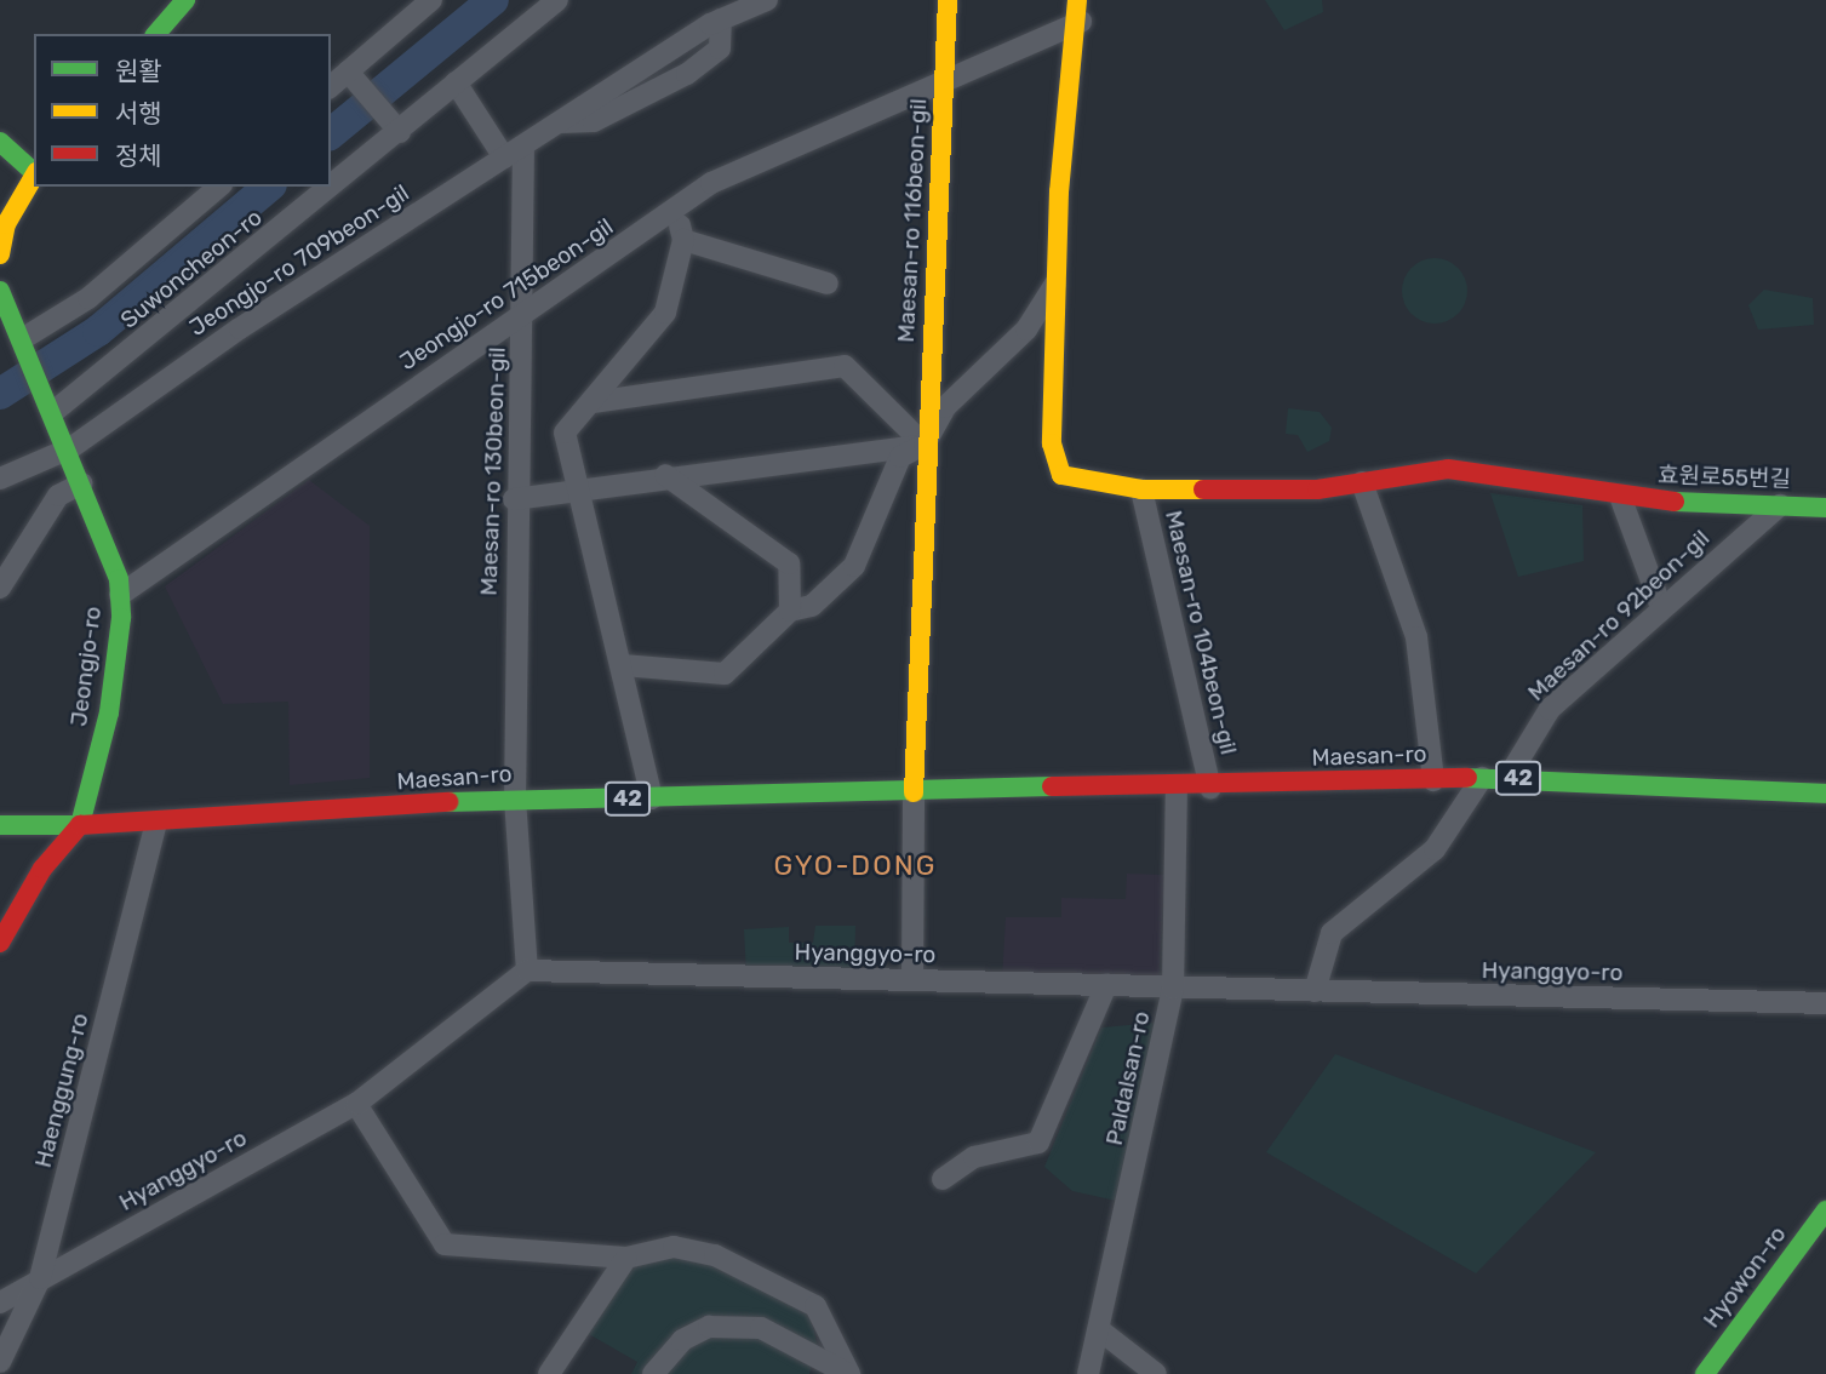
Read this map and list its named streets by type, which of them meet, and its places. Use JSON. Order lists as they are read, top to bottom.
{
  "streets": {
    "street": [
      "Maesan-ro 116beon-gil",
      "Jeongjo-ro 709beon-gil",
      "Suwoncheon-ro",
      "Jeongjo-ro 715beon-gil",
      "Maesan-ro 130beon-gil",
      "효원로55번길",
      "Maesan-ro 92beon-gil",
      "Maesan-ro 104beon-gil",
      "Jeongjo-ro",
      "Maesan-ro",
      "42",
      "Hyanggyo-ro",
      "Paldalsan-ro",
      "Haenggung-ro",
      "Hyowon-ro"
    ]
  },
  "crossings": [
    ["Maesan-ro 116beon-gil", "Jeongjo-ro 715beon-gil"],
    ["Maesan-ro 116beon-gil", "효원로55번길"],
    ["Maesan-ro 116beon-gil", "Maesan-ro"],
    ["Jeongjo-ro 709beon-gil", "Maesan-ro 130beon-gil"],
    ["Jeongjo-ro 709beon-gil", "Jeongjo-ro"],
    ["Suwoncheon-ro", "Jeongjo-ro"],
    ["Jeongjo-ro 715beon-gil", "Maesan-ro 130beon-gil"],
    ["Jeongjo-ro 715beon-gil", "Jeongjo-ro"],
    ["Maesan-ro 130beon-gil", "Maesan-ro"],
    ["Maesan-ro 130beon-gil", "Hyanggyo-ro"],
    ["효원로55번길", "Maesan-ro 92beon-gil"],
    ["효원로55번길", "Maesan-ro 104beon-gil"],
    ["Maesan-ro 92beon-gil", "Maesan-ro"],
    ["Maesan-ro 104beon-gil", "Maesan-ro"],
    ["Jeongjo-ro", "Maesan-ro"],
    ["Maesan-ro", "Paldalsan-ro"],
    ["Maesan-ro", "Haenggung-ro"],
    ["Hyanggyo-ro", "Paldalsan-ro"],
    ["Hyanggyo-ro", "Haenggung-ro"]
  ],
  "districts": ["GYO-DONG"],
  "legend": ["원활", "서행", "정체"]
}
